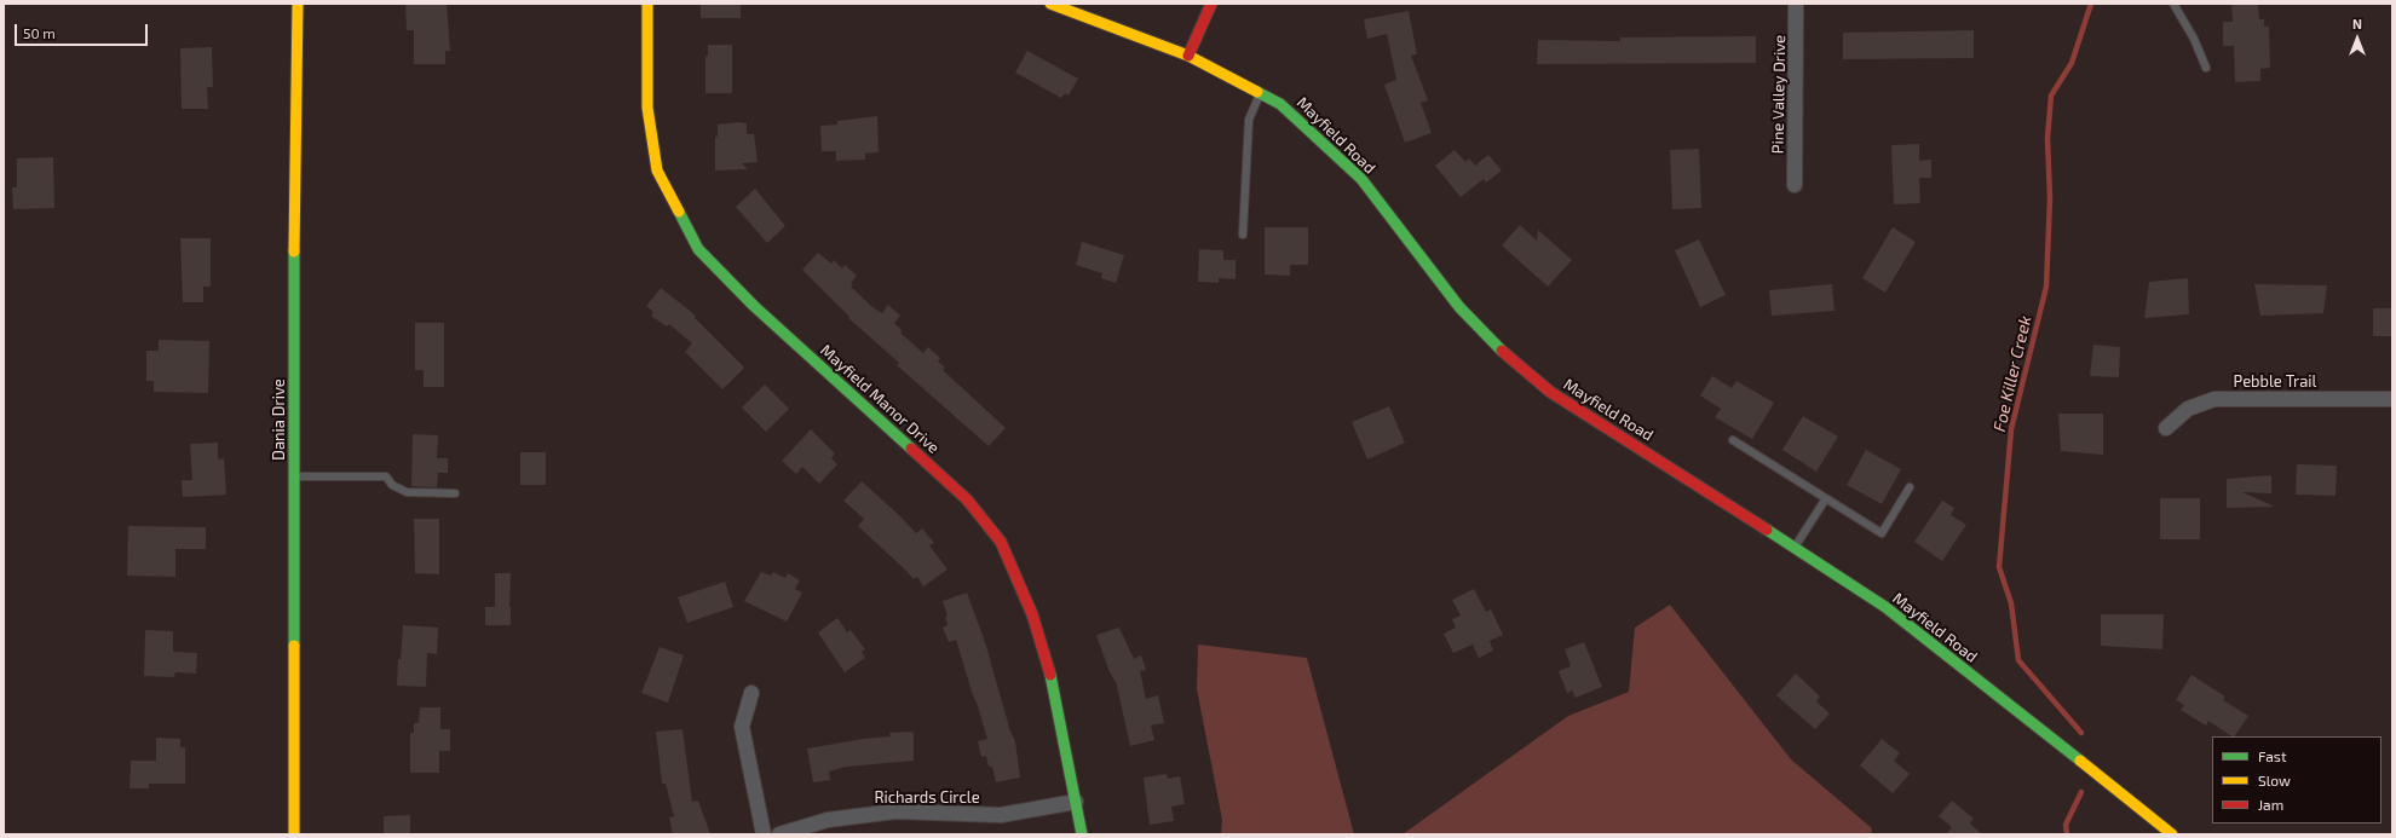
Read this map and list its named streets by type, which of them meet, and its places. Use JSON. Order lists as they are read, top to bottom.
{
  "streets": {
    "street": [
      "Pine Valley Drive",
      "Mayfield Road",
      "Pebble Trail",
      "Mayfield Manor Drive",
      "Dania Drive",
      "Richards Circle"
    ]
  },
  "crossings": [
    ["Mayfield Manor Drive", "Richards Circle"]
  ],
  "water": ["Foe Killer Creek"],
  "legend": ["Fast", "Slow", "Jam"],
  "scale_bar": "50 m",
  "north": "top"
}
